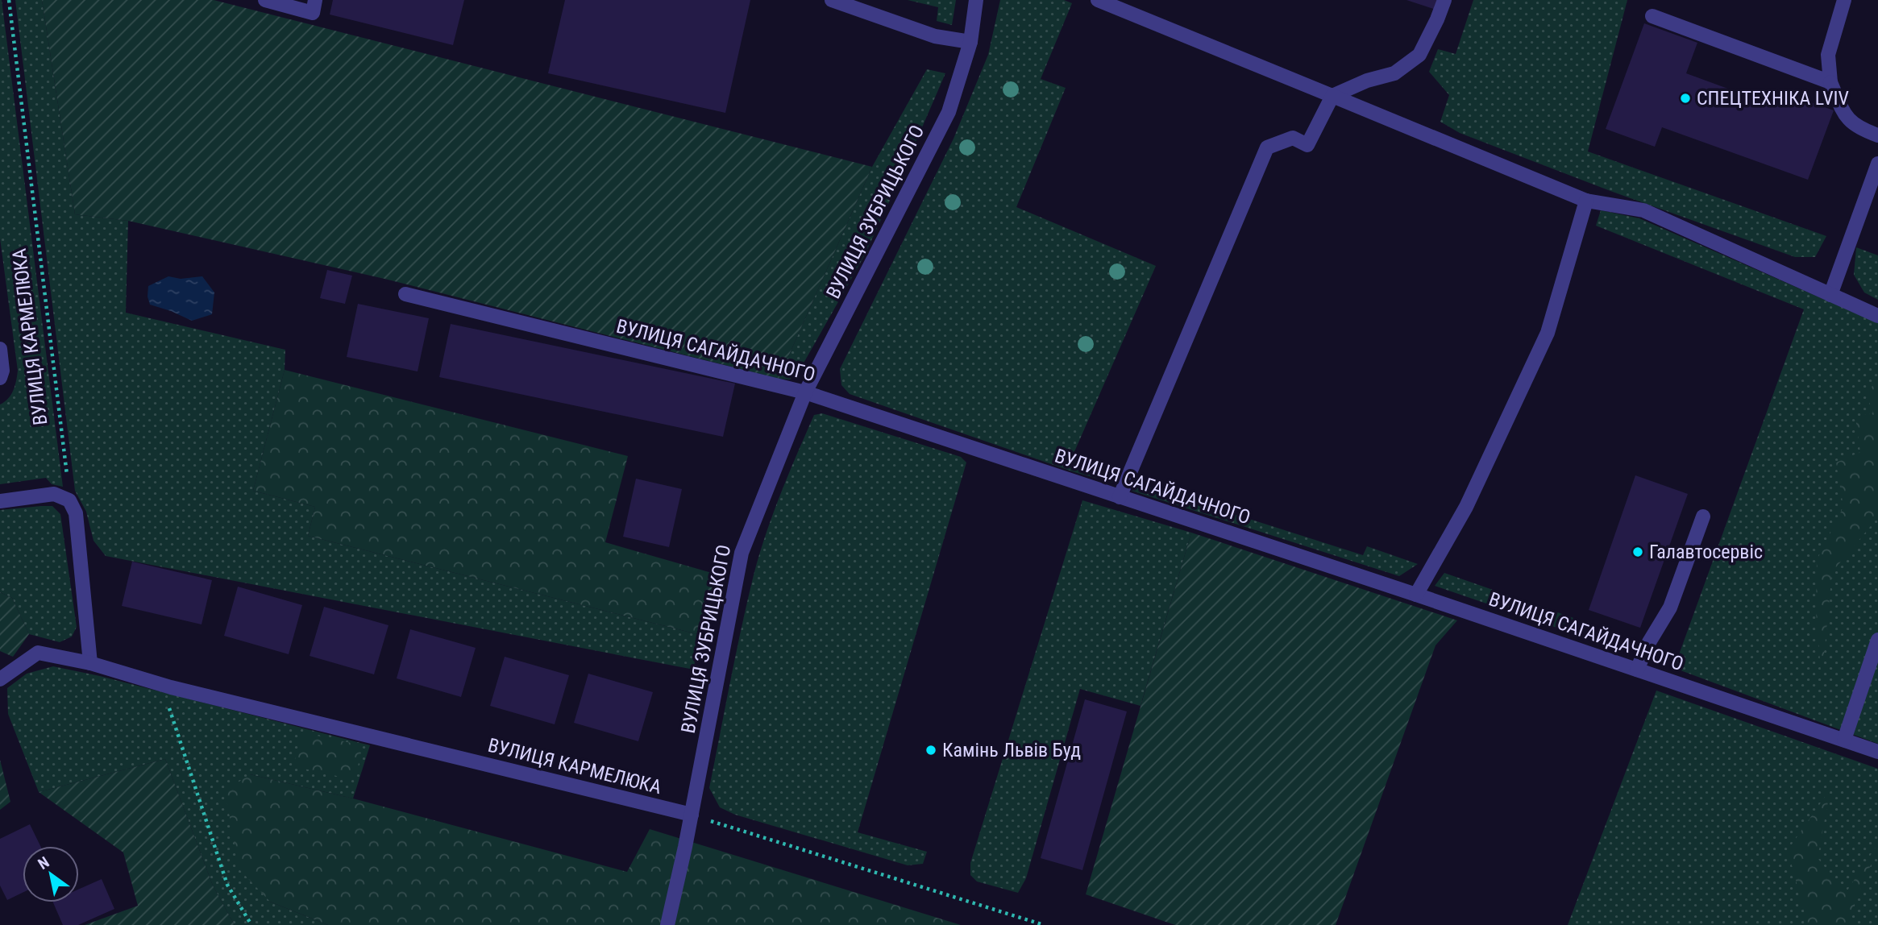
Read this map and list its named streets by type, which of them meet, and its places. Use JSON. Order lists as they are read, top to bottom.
{
  "streets": {
    "street": ["ВУЛИЦЯ ЗУБРИЦЬКОГО", "ВУЛИЦЯ КАРМЕЛЮКА", "ВУЛИЦЯ САГАЙДАЧНОГО"]
  },
  "crossings": [
    ["ВУЛИЦЯ ЗУБРИЦЬКОГО", "ВУЛИЦЯ КАРМЕЛЮКА"],
    ["ВУЛИЦЯ ЗУБРИЦЬКОГО", "ВУЛИЦЯ САГАЙДАЧНОГО"]
  ],
  "places": ["СПЕЦТЕХНІКА LVIV", "Галавтосервіс", "Камінь Львів Буд"],
  "north": "top left"
}
